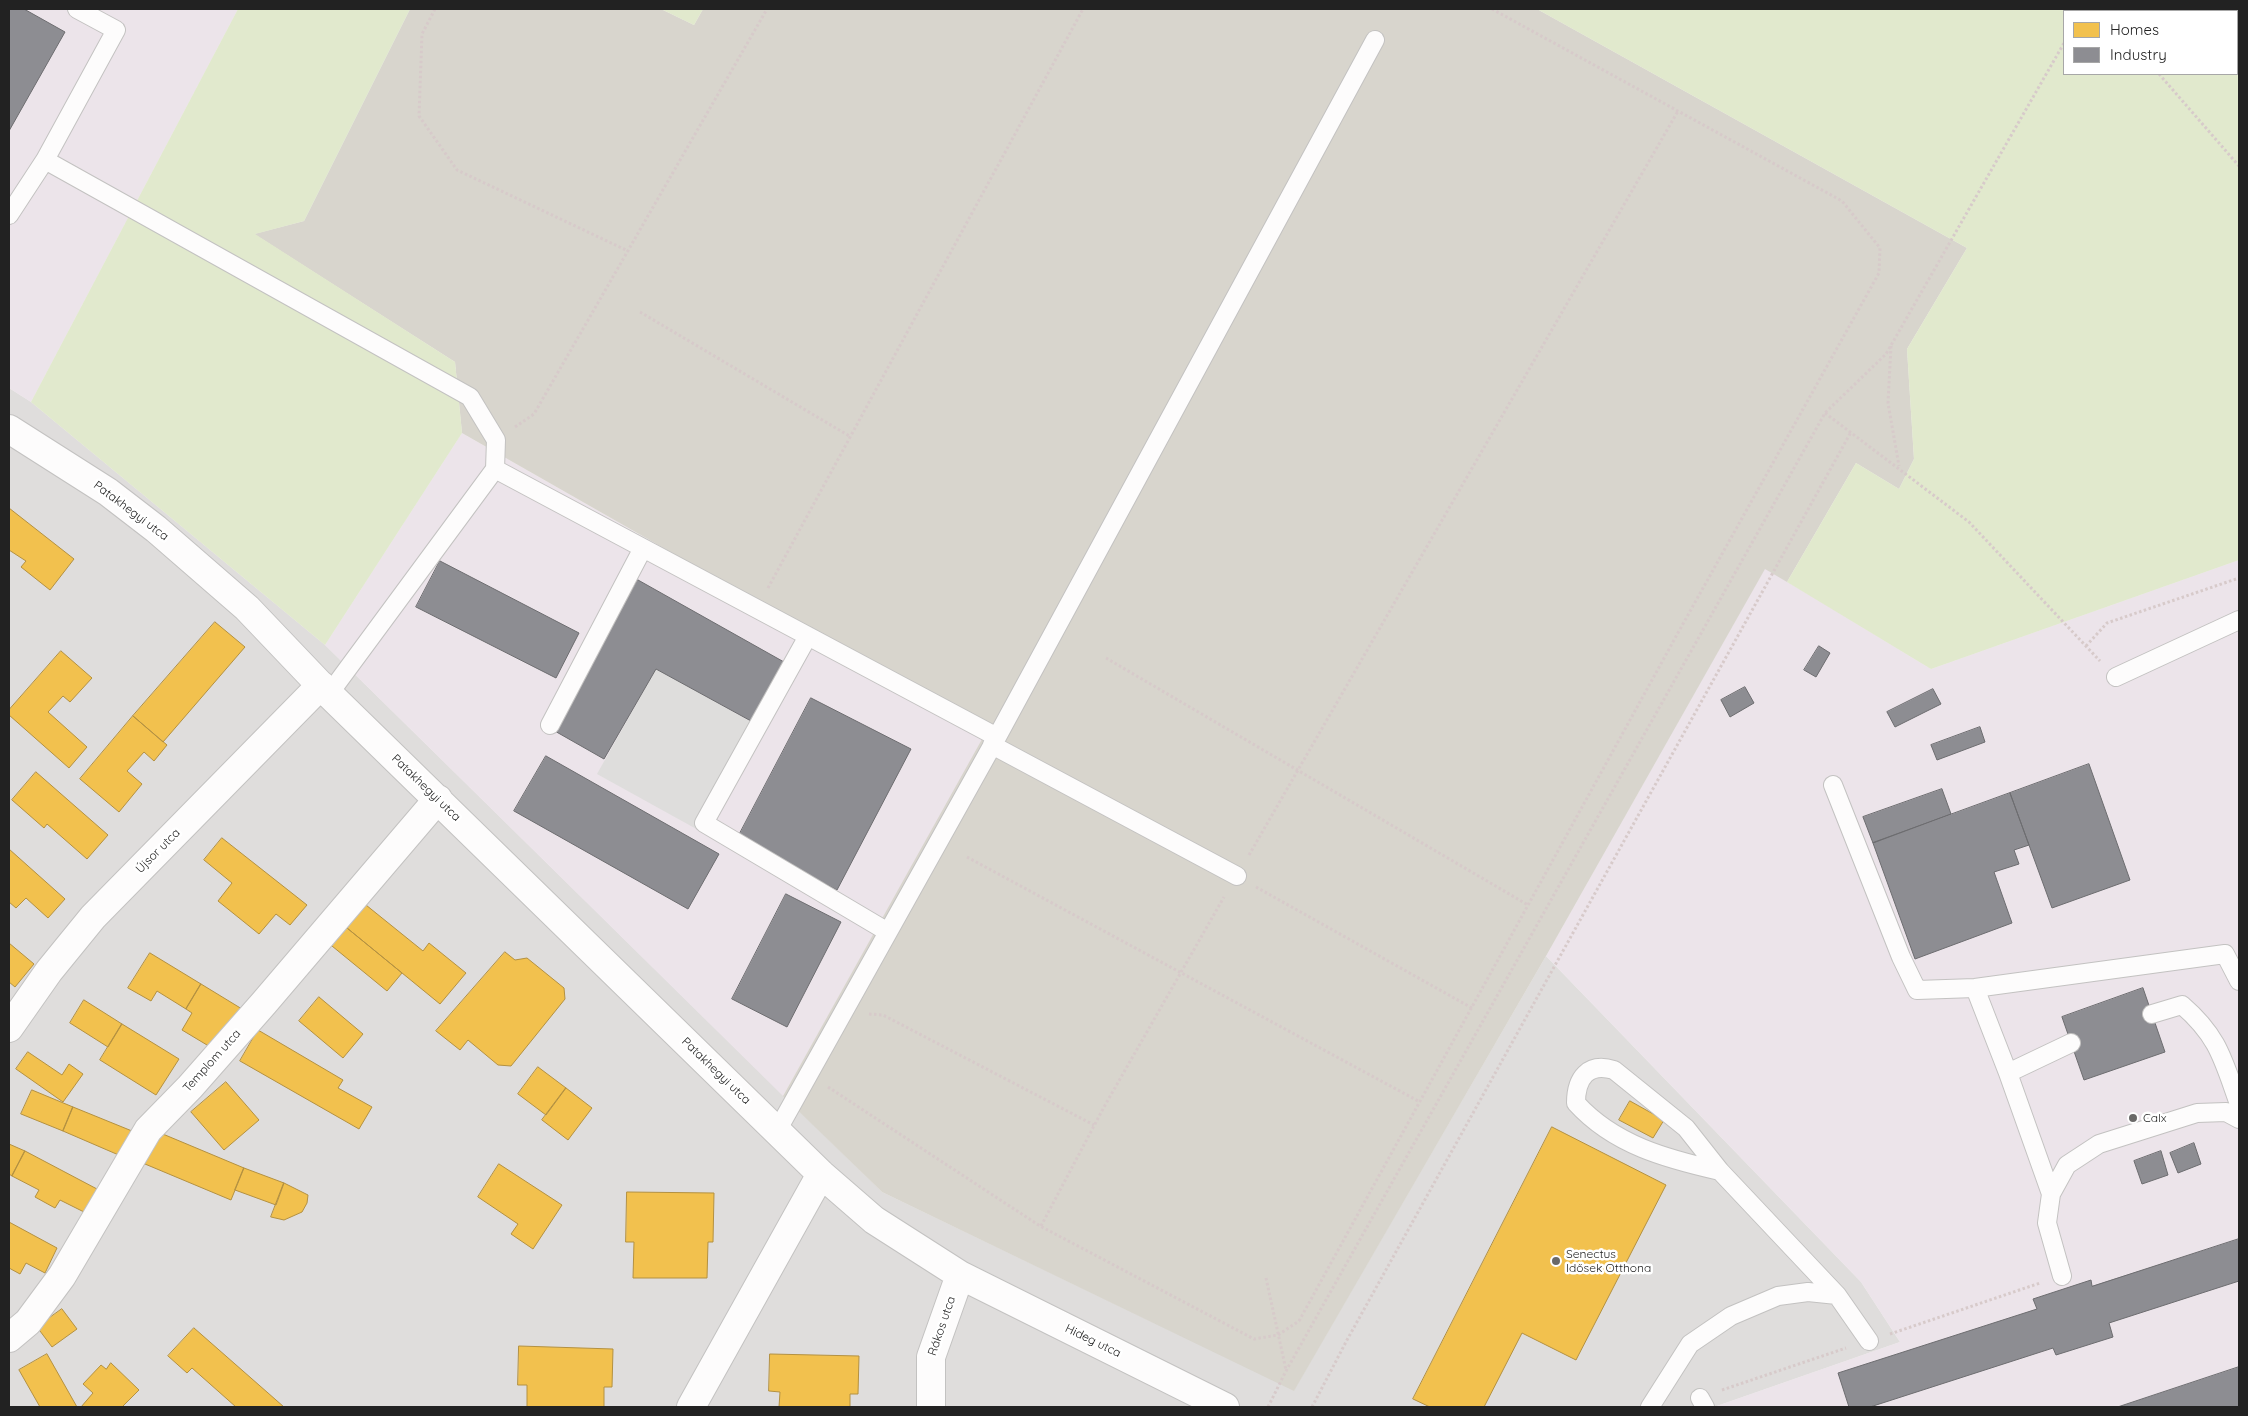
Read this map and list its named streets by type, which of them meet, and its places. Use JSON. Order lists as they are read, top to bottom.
{
  "streets": {
    "street": [
      "Patakhegyi utca",
      "Újsor utca",
      "Templom utca",
      "Rákos utca",
      "Hideg utca"
    ]
  },
  "crossings": [
    ["Patakhegyi utca", "Újsor utca"],
    ["Patakhegyi utca", "Templom utca"],
    ["Patakhegyi utca", "Rákos utca"],
    ["Patakhegyi utca", "Hideg utca"],
    ["Rákos utca", "Hideg utca"]
  ],
  "places": ["Calx", "Senectus Idősek Otthona"],
  "legend": ["Homes", "Industry"]
}
